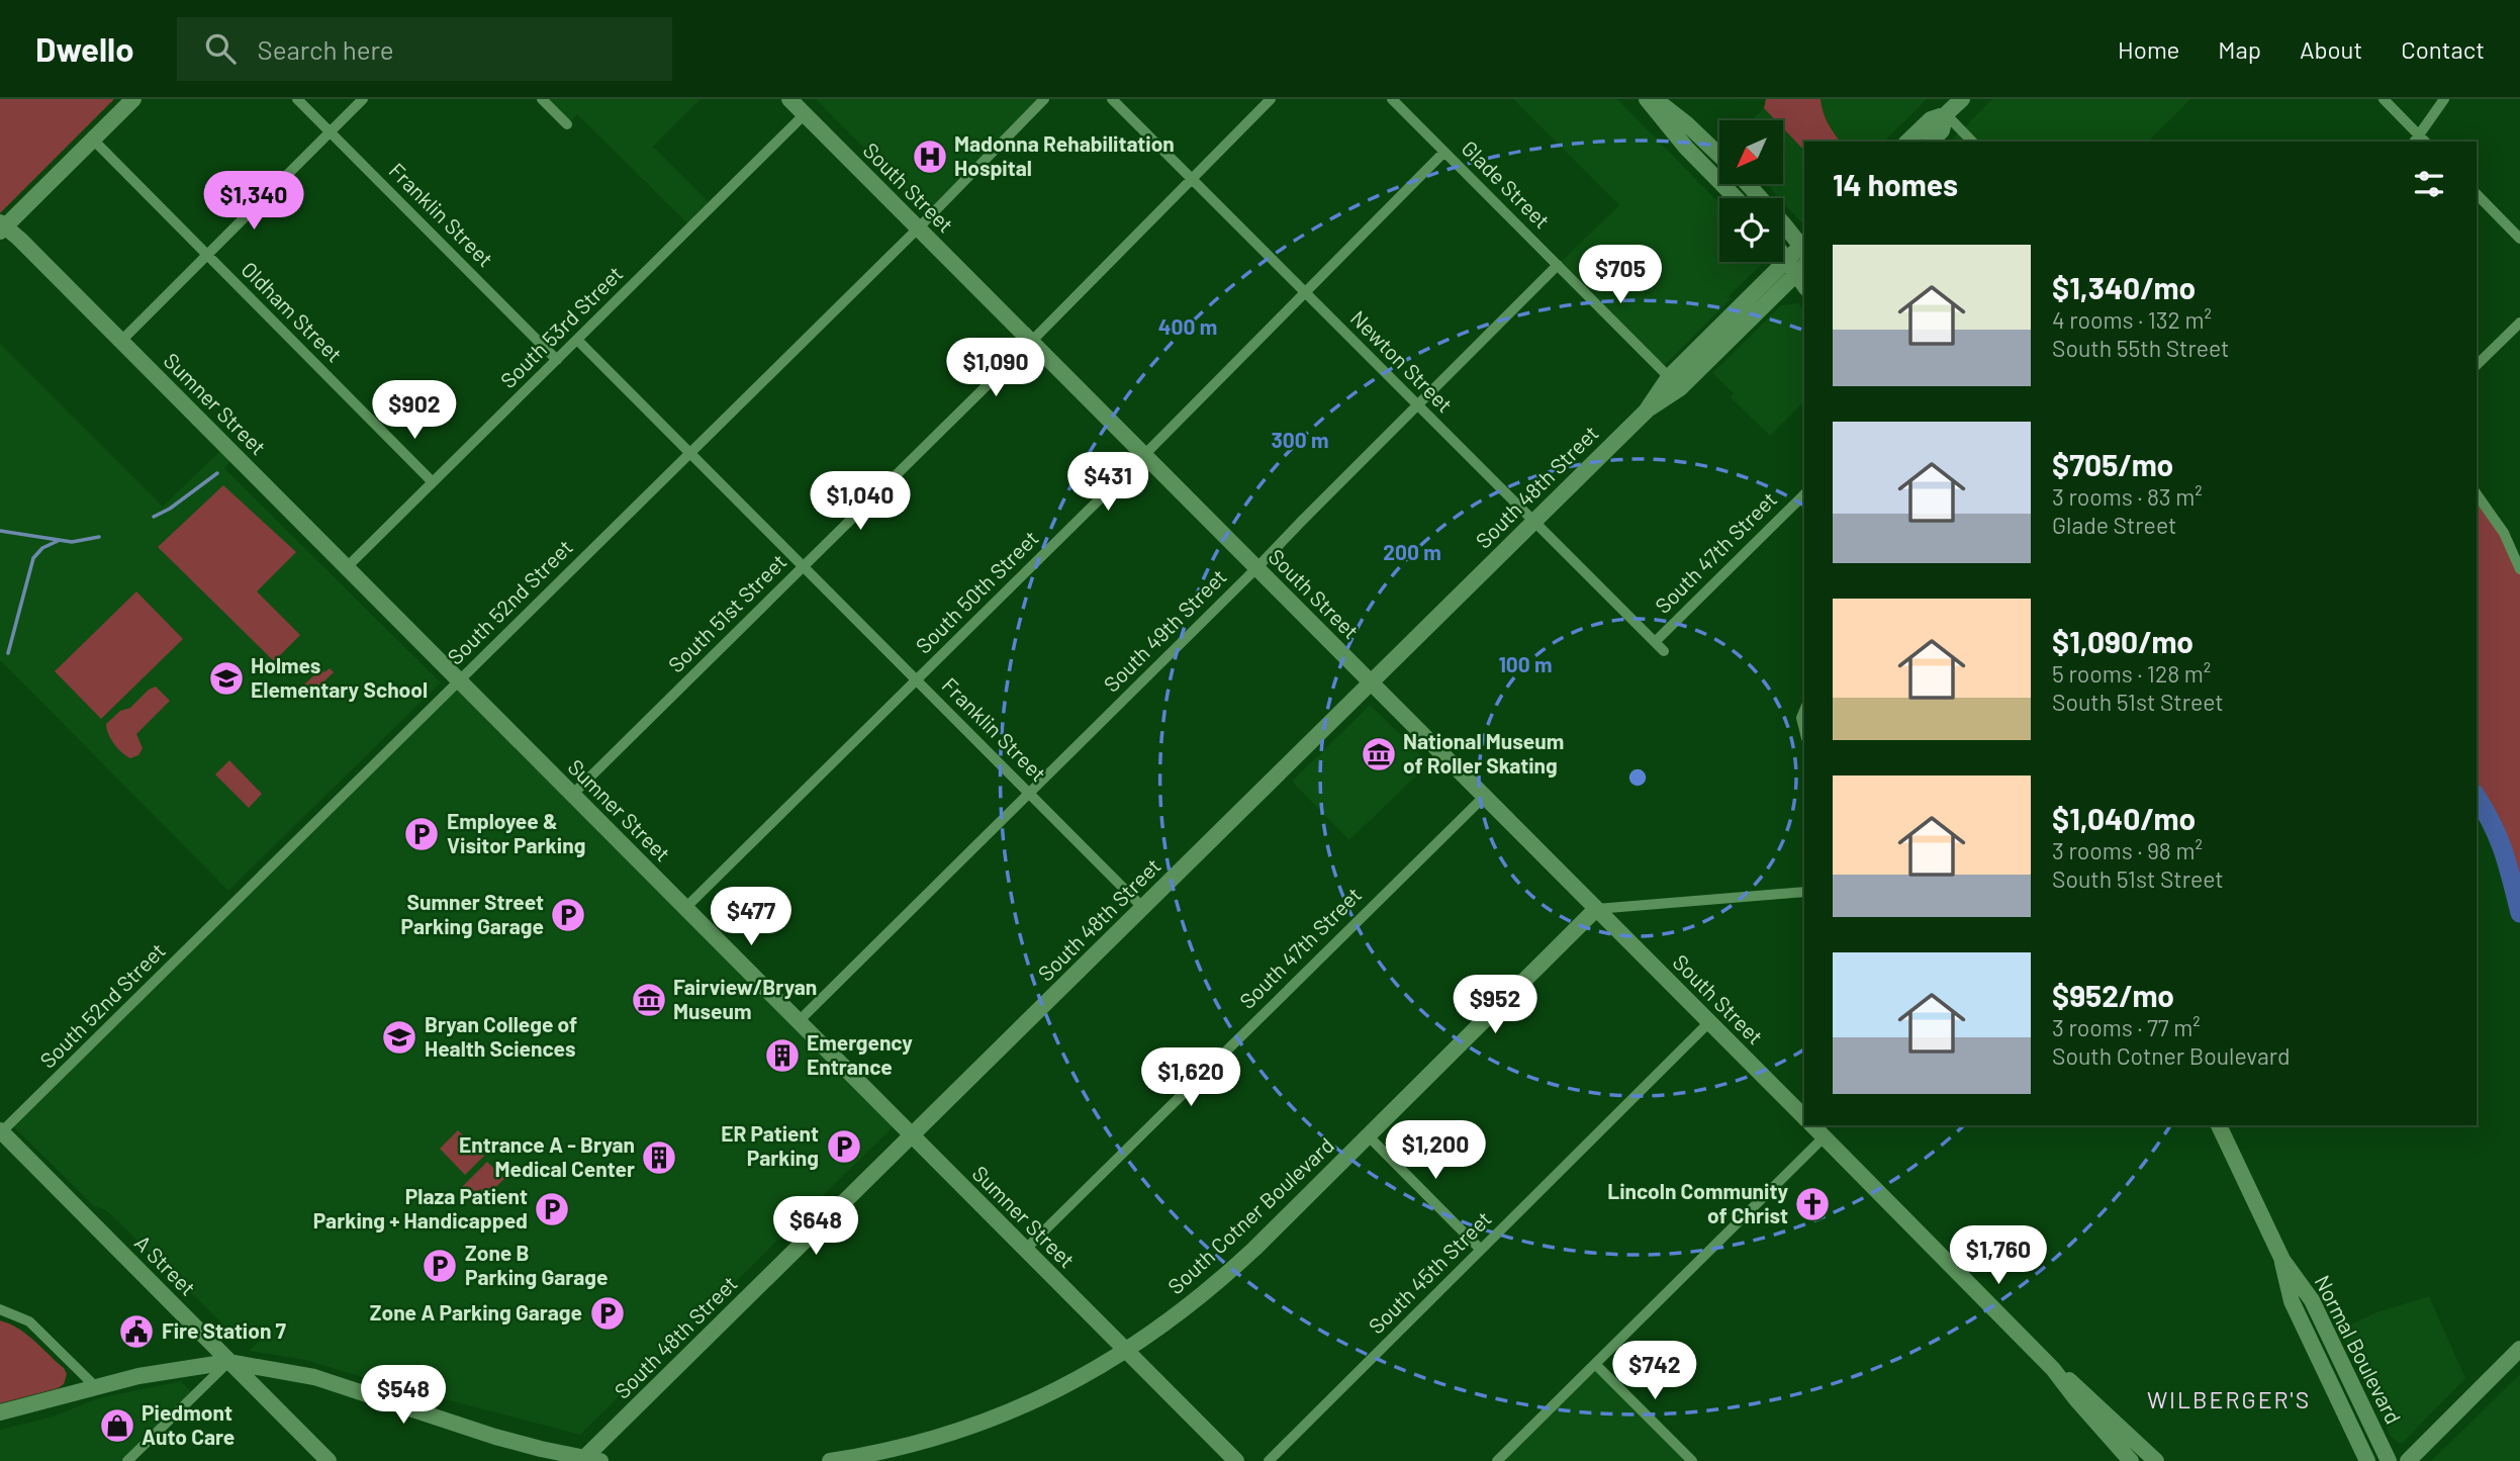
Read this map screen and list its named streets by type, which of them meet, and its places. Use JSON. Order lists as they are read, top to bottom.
{
  "streets": {
    "main road": [
      "South Street",
      "Sumner Street",
      "South 48th Street",
      "South Cotner Boulevard",
      "A Street",
      "Normal Boulevard"
    ],
    "street": [
      "Glade Street",
      "Franklin Street",
      "Oldham Street",
      "South 53rd Street",
      "Newton Street",
      "South 47th Street",
      "South 50th Street",
      "South 52nd Street",
      "South 51st Street",
      "South 49th Street",
      "South 45th Street"
    ]
  },
  "crossings": [
    ["Glade Street", "South 48th Street"],
    ["Glade Street", "South 50th Street"],
    ["Glade Street", "South 49th Street"],
    ["South Street", "South 53rd Street"],
    ["South Street", "South 48th Street"],
    ["South Street", "South 47th Street"],
    ["South Street", "South 50th Street"],
    ["South Street", "South 52nd Street"],
    ["South Street", "South 51st Street"],
    ["South Street", "South 49th Street"],
    ["South Street", "South Cotner Boulevard"],
    ["South Street", "South 45th Street"],
    ["Franklin Street", "South 53rd Street"],
    ["Franklin Street", "South 48th Street"],
    ["Franklin Street", "South 50th Street"],
    ["Franklin Street", "South 52nd Street"],
    ["Franklin Street", "South 51st Street"],
    ["Franklin Street", "South 49th Street"],
    ["Oldham Street", "South 53rd Street"],
    ["South 53rd Street", "Sumner Street"],
    ["Newton Street", "South 48th Street"],
    ["Newton Street", "South 47th Street"],
    ["Newton Street", "South 50th Street"],
    ["Newton Street", "South 51st Street"],
    ["Newton Street", "South 49th Street"],
    ["Sumner Street", "South 48th Street"],
    ["Sumner Street", "South 47th Street"],
    ["Sumner Street", "South 50th Street"],
    ["Sumner Street", "South 52nd Street"],
    ["Sumner Street", "South 51st Street"],
    ["Sumner Street", "South 49th Street"],
    ["Sumner Street", "South Cotner Boulevard"],
    ["South 52nd Street", "A Street"]
  ],
  "districts": ["WILBERGER'S"],
  "places": {
    "hospital": ["Madonna Rehabilitation Hospital"],
    "school or university": ["Holmes Elementary School", "Bryan College of Health Sciences"],
    "museum": ["National Museum of Roller Skating", "Fairview/Bryan Museum"],
    "parking": [
      "Employee & Visitor Parking",
      "Sumner Street Parking Garage",
      "ER Patient Parking",
      "Plaza Patient Parking + Handicapped",
      "Zone B Parking Garage",
      "Zone A Parking Garage"
    ],
    "building": ["Emergency Entrance", "Entrance A - Bryan Medical Center"],
    "church": ["Lincoln Community of Christ"],
    "public building": ["Fire Station 7"],
    "shop": ["Piedmont Auto Care"]
  },
  "north": "bottom left",
  "page": {
    "header": "Dwello",
    "search": "Search here",
    "nav": [
      "Home",
      "Map",
      "About",
      "Contact"
    ],
    "heading": "14 homes",
    "price": [
      "$1,340",
      "$705",
      "$1,090",
      "$902",
      "$431",
      "$1,040",
      "$477",
      "$952",
      "$1,620",
      "$1,200",
      "$648",
      "$1,760",
      "$742",
      "$548"
    ],
    "list": [
      {
        "name": "$1,340/mo",
        "note": "4 rooms · 132 m² · South 55th Street"
      },
      {
        "name": "$705/mo",
        "note": "3 rooms · 83 m² · Glade Street"
      },
      {
        "name": "$1,090/mo",
        "note": "5 rooms · 128 m² · South 51st Street"
      },
      {
        "name": "$1,040/mo",
        "note": "3 rooms · 98 m² · South 51st Street"
      },
      {
        "name": "$952/mo",
        "note": "3 rooms · 77 m² · South Cotner Boulevard"
      }
    ]
  },
  "rings": [
    "400 m",
    "300 m",
    "200 m",
    "100 m"
  ]
}
